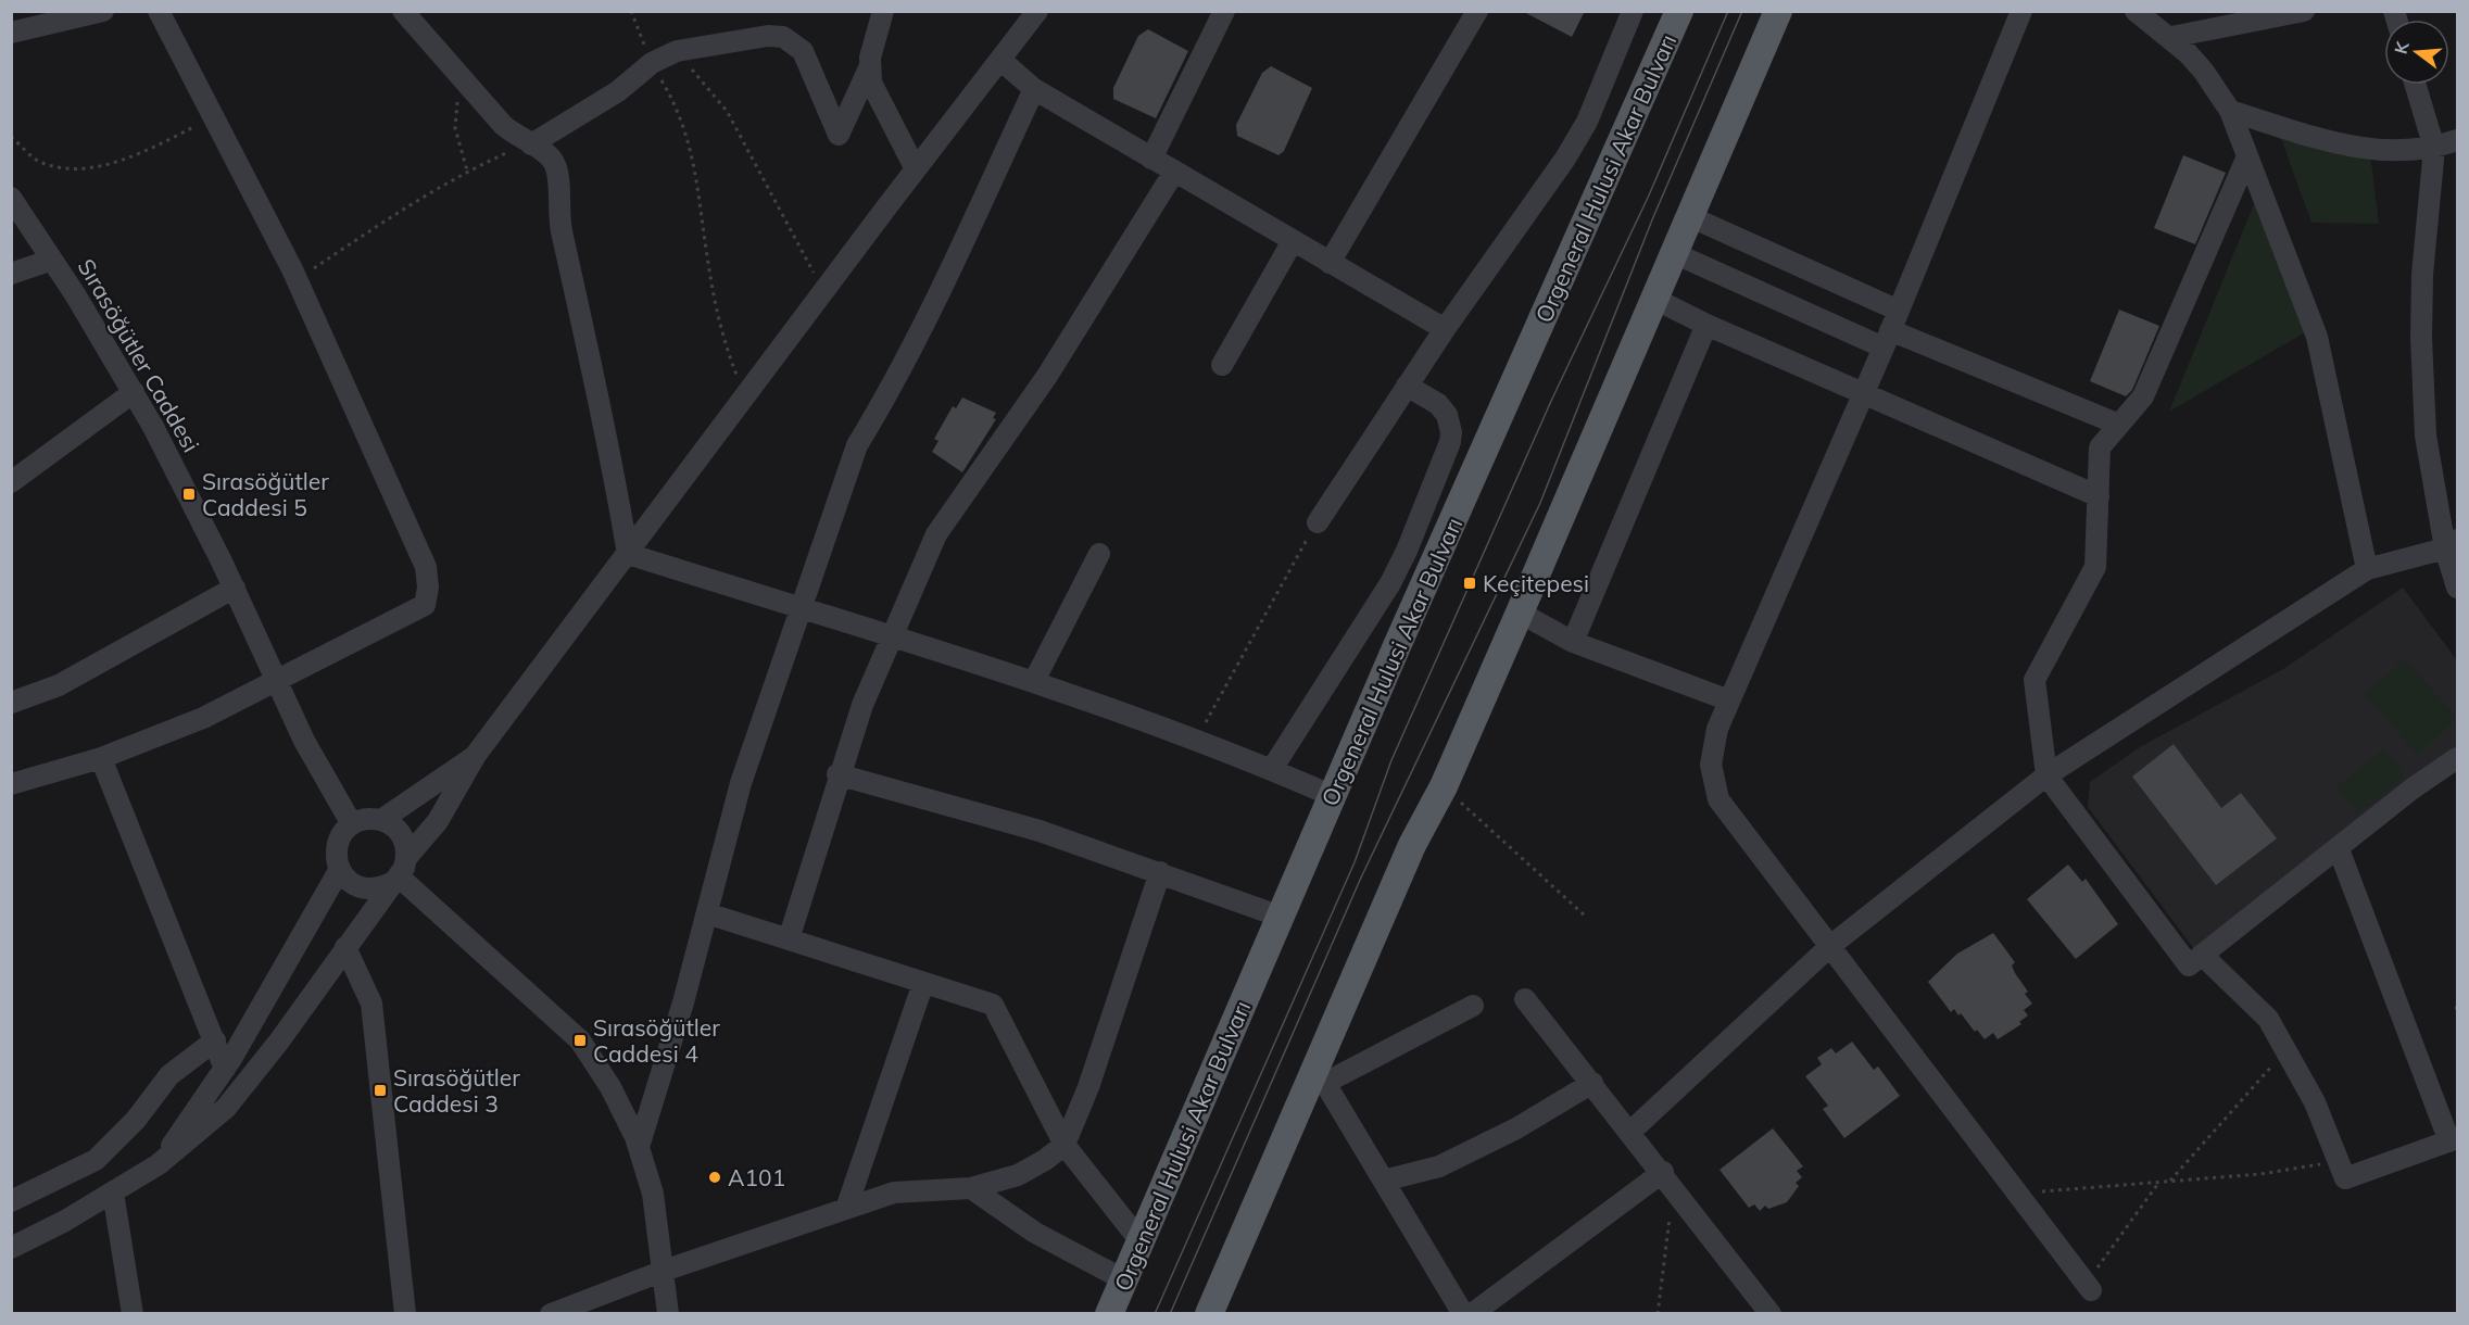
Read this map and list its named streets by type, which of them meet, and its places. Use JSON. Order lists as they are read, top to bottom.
{
  "streets": {
    "main road": ["Orgeneral Hulusi Akar Bulvarı"],
    "street": ["Sırasöğütler Caddesi"]
  },
  "places": {
    "transit": [
      "Sırasöğütler Caddesi 5",
      "Keçitepesi",
      "Sırasöğütler Caddesi 4",
      "Sırasöğütler Caddesi 3"
    ],
    "other": ["A101"]
  },
  "north": "left"
}
